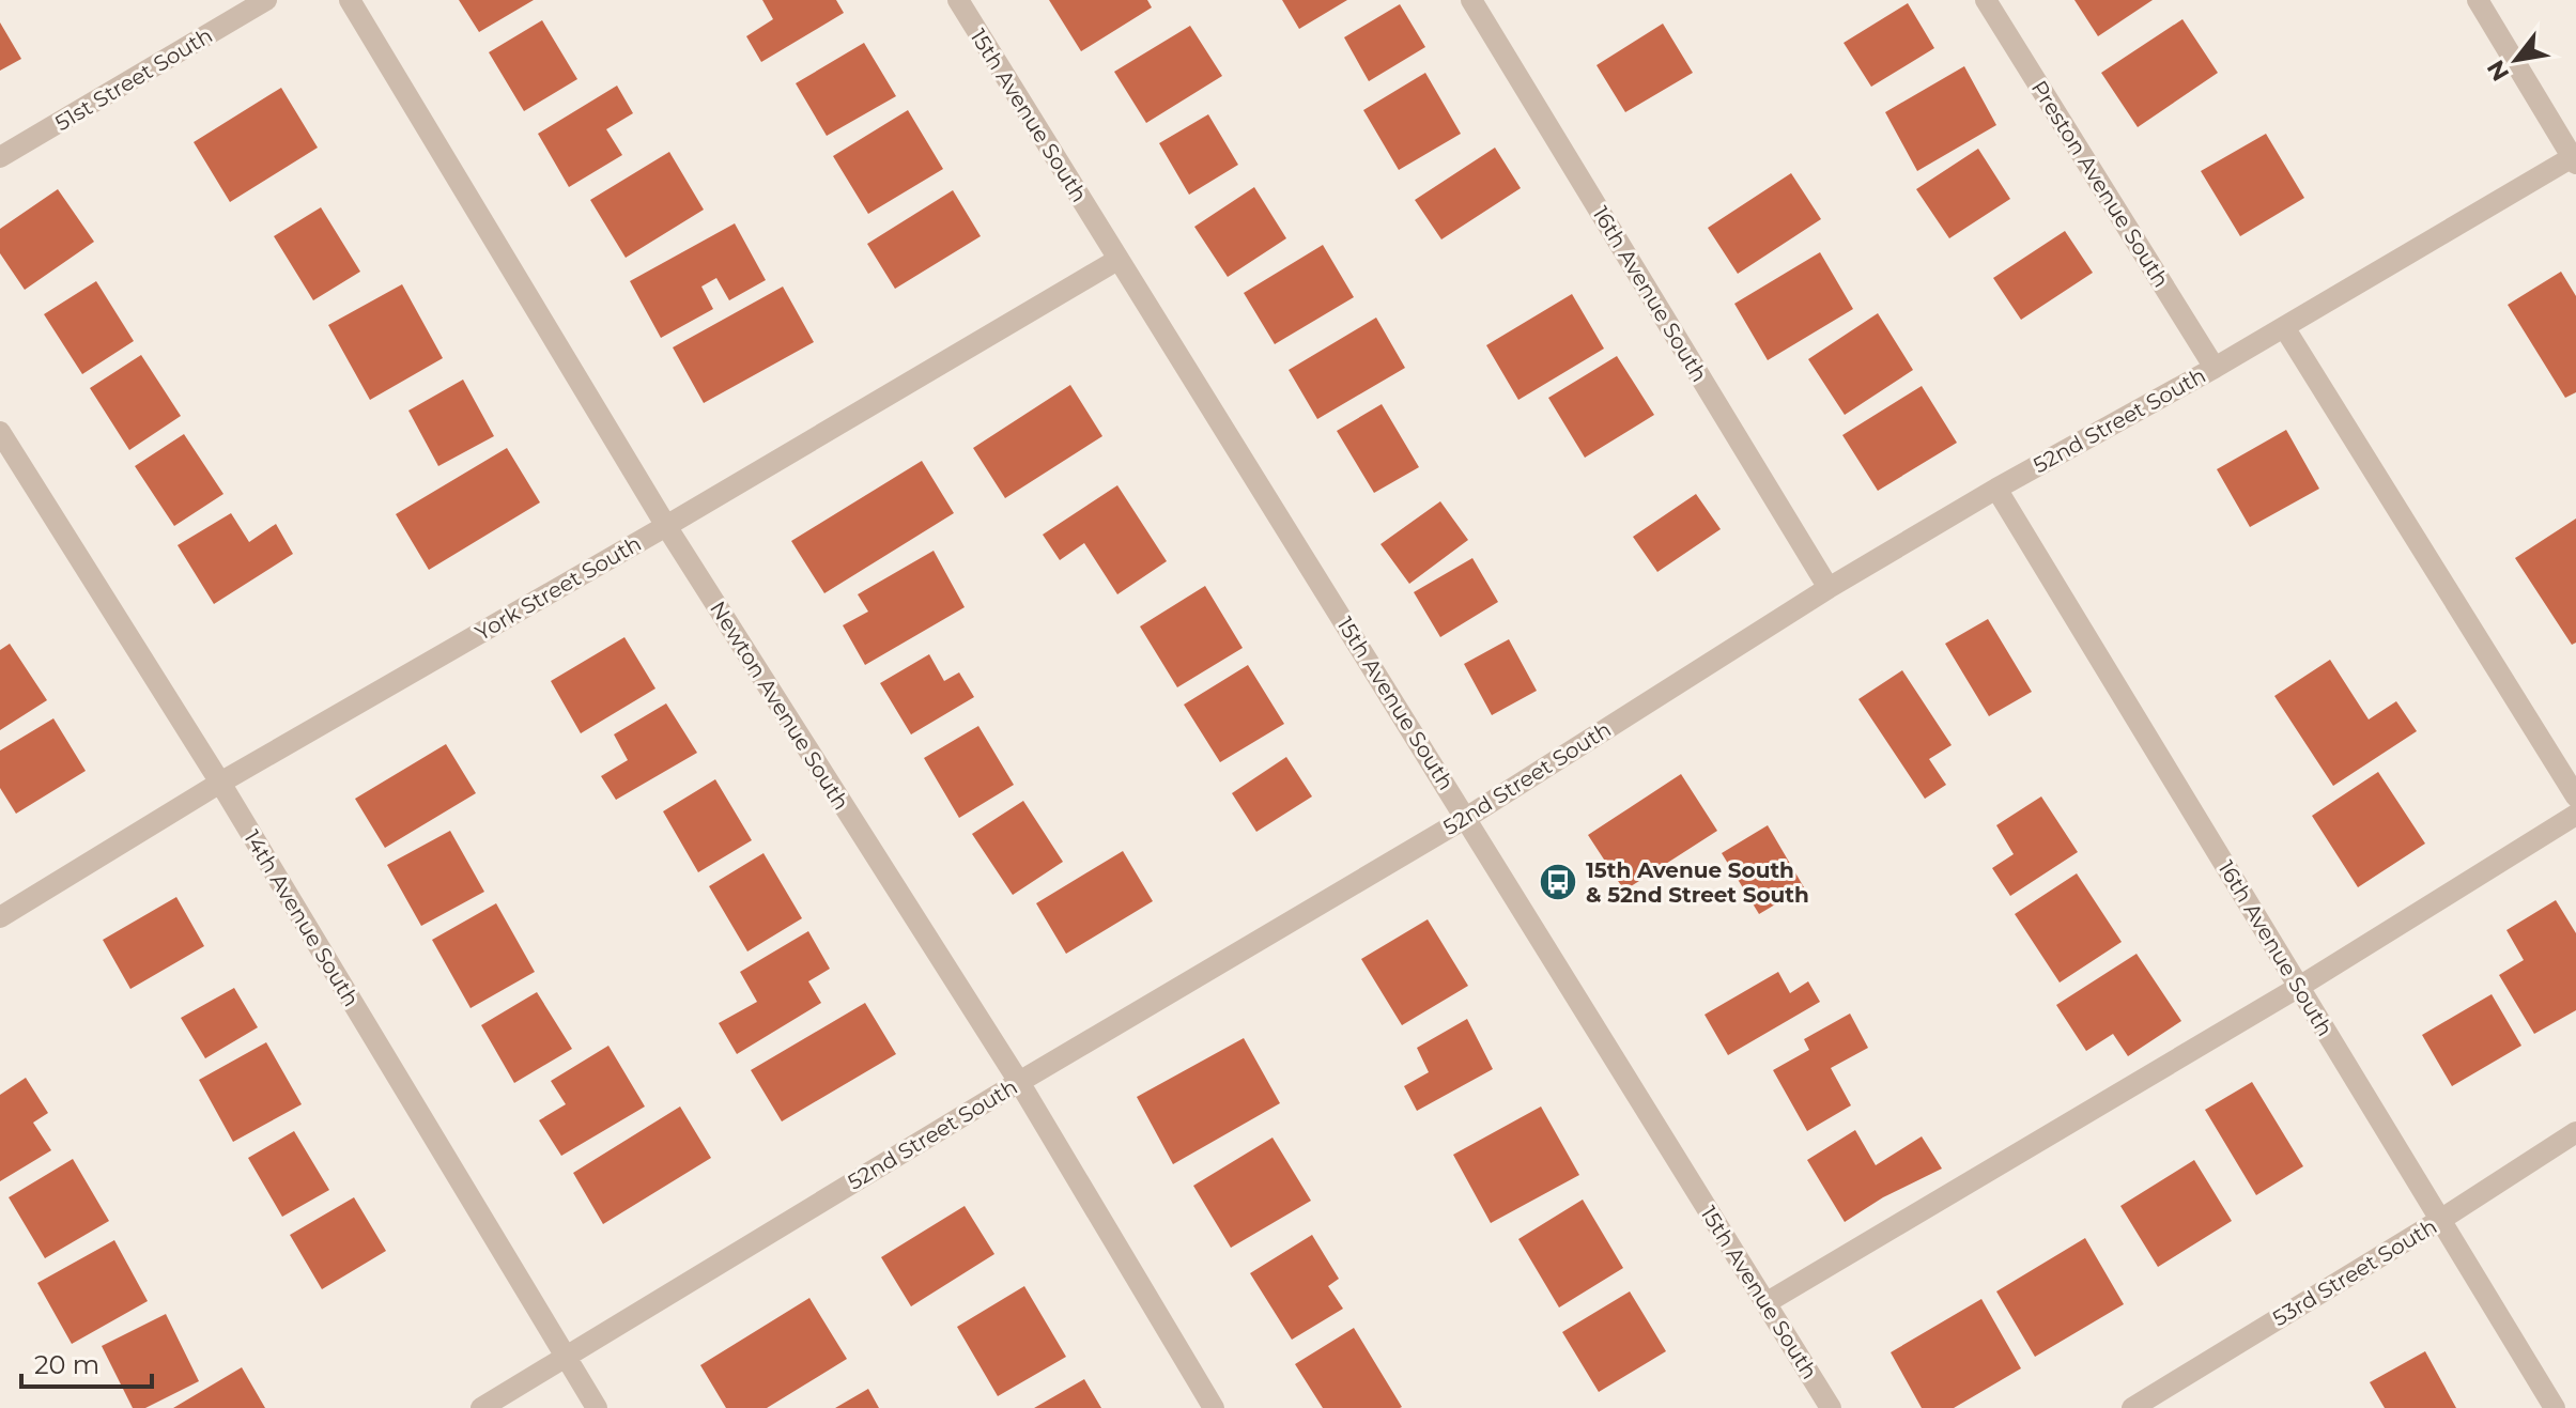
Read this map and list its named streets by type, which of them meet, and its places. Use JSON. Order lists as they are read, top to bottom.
{
  "streets": {
    "street": [
      "51st Street South",
      "15th Avenue South",
      "Preston Avenue South",
      "16th Avenue South",
      "52nd Street South",
      "York Street South",
      "Newton Avenue South",
      "14th Avenue South",
      "53rd Street South"
    ]
  },
  "crossings": [
    ["15th Avenue South", "52nd Street South"],
    ["15th Avenue South", "York Street South"],
    ["Preston Avenue South", "52nd Street South"],
    ["16th Avenue South", "52nd Street South"],
    ["16th Avenue South", "53rd Street South"],
    ["52nd Street South", "Newton Avenue South"],
    ["52nd Street South", "14th Avenue South"],
    ["York Street South", "Newton Avenue South"],
    ["York Street South", "14th Avenue South"]
  ],
  "places": {
    "bus stop": ["15th Avenue South & 52nd Street South"]
  },
  "scale_bar": "20 m",
  "north": "bottom left"
}
